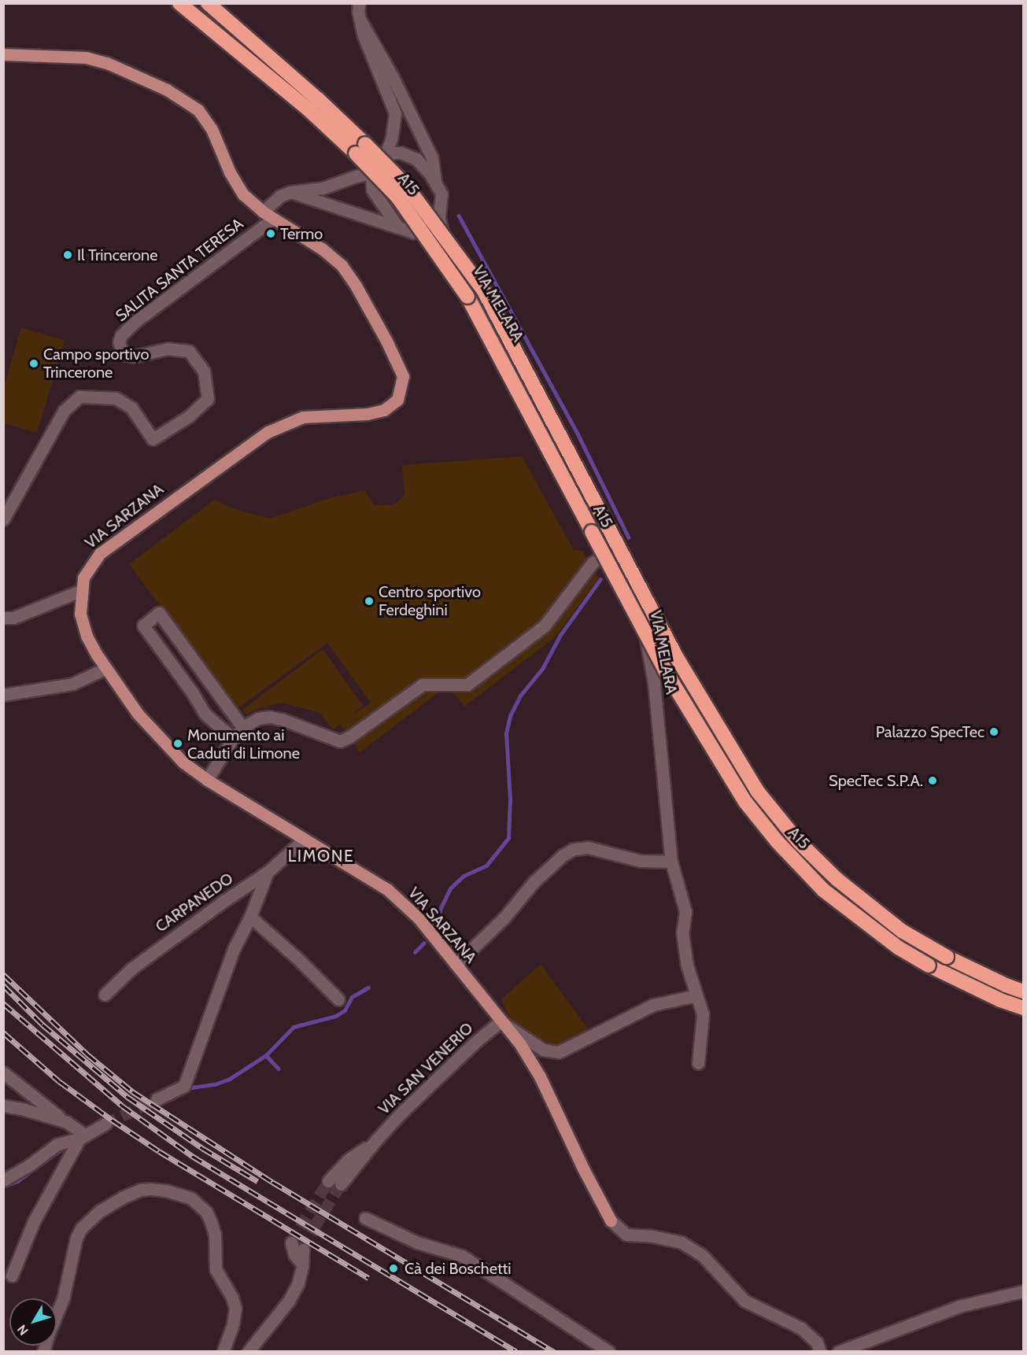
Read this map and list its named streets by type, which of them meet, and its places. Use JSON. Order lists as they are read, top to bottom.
{
  "streets": {
    "highway": ["A15"],
    "main road": ["VIA SARZANA"],
    "street": [
      "SALITA SANTA TERESA",
      "VIA MELARA",
      "CARPANEDO",
      "VIA SAN VENERIO"
    ]
  },
  "crossings": [
    ["SALITA SANTA TERESA", "VIA SARZANA"],
    ["VIA SARZANA", "CARPANEDO"],
    ["VIA SARZANA", "VIA SAN VENERIO"]
  ],
  "districts": ["LIMONE"],
  "places": [
    "Termo",
    "Il Trincerone",
    "Campo sportivo Trincerone",
    "Centro sportivo Ferdeghini",
    "Palazzo SpecTec",
    "Monumento ai Caduti di Limone",
    "SpecTec S.P.A.",
    "Cà dei Boschetti"
  ],
  "north": "bottom left"
}
